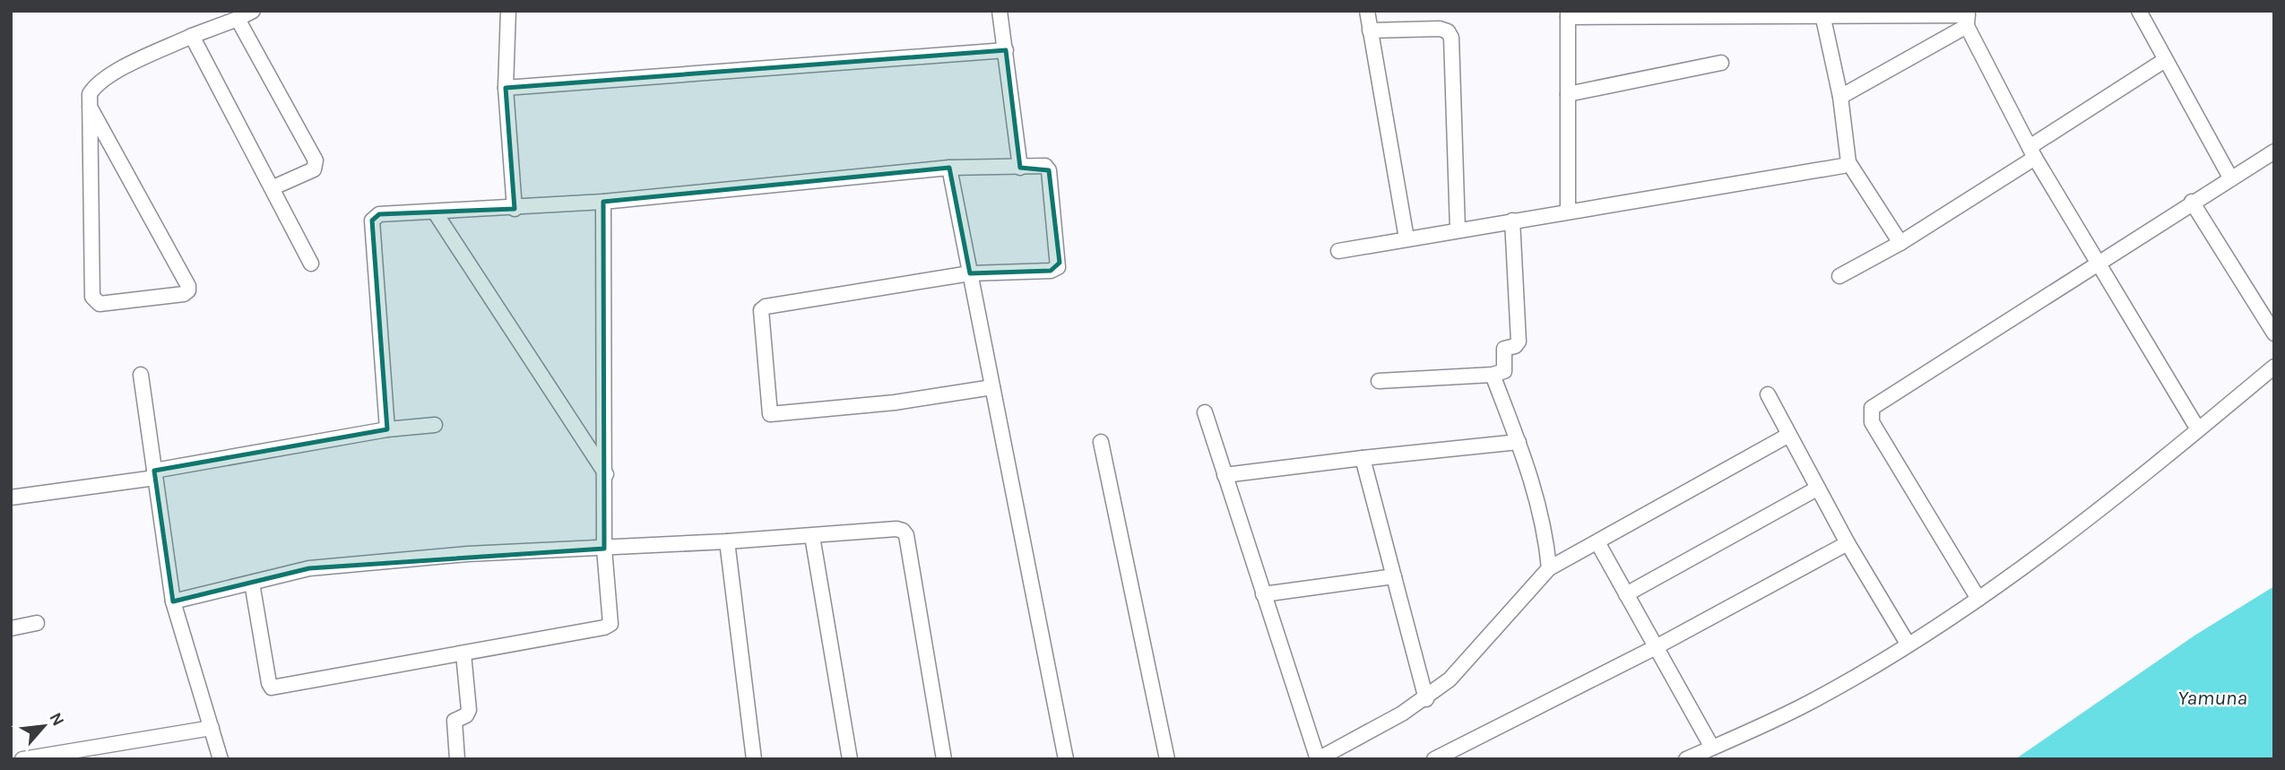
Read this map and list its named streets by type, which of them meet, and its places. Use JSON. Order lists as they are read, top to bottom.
{
  "water": ["Yamuna"],
  "north": "top right"
}
